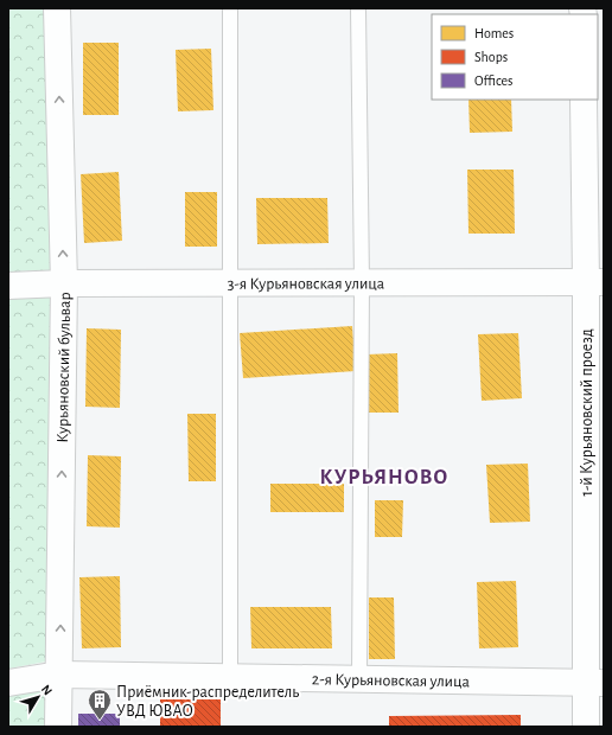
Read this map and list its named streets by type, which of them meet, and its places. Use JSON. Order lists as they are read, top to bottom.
{
  "streets": {
    "street": [
      "3-я Курьяновская улица",
      "Курьяновский бульвар",
      "1-й Курьяновский проезд",
      "2-я Курьяновская улица"
    ]
  },
  "crossings": [
    ["3-я Курьяновская улица", "Курьяновский бульвар"],
    ["3-я Курьяновская улица", "1-й Курьяновский проезд"],
    ["Курьяновский бульвар", "2-я Курьяновская улица"],
    ["1-й Курьяновский проезд", "2-я Курьяновская улица"]
  ],
  "one_way": ["Курьяновский бульвар"],
  "districts": ["КУРЬЯНОВО"],
  "places": {
    "building": ["Приёмник-распределитель УВД ЮВАО"]
  },
  "legend": ["Homes", "Shops", "Offices"],
  "north": "top right"
}
